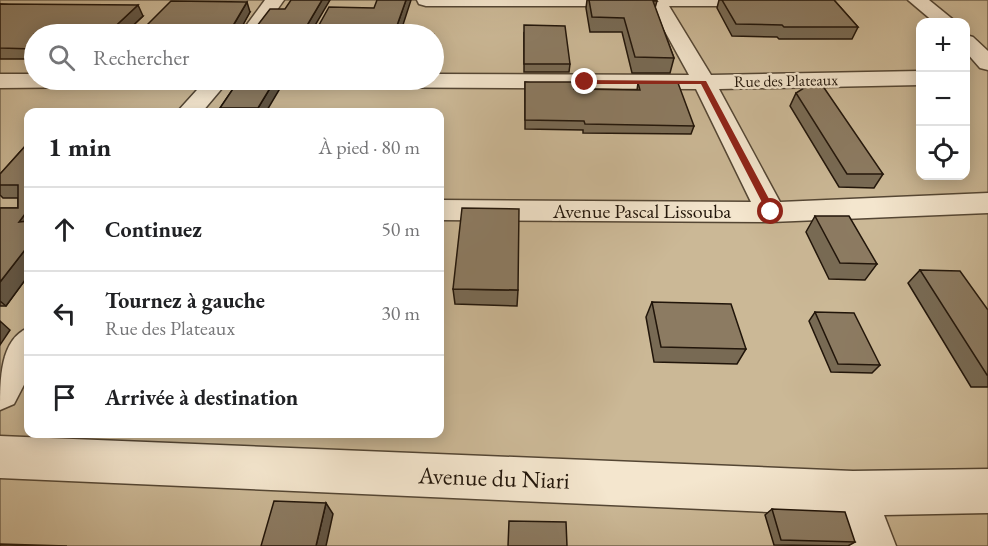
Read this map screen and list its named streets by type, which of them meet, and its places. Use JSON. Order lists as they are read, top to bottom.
{
  "streets": {
    "street": ["Rue des Plateaux", "Avenue Pascal Lissouba", "Avenue du Niari"]
  },
  "page": {
    "map_buttons": ["+", "−"],
    "search": "Rechercher",
    "heading": ["1 min", "À pied · 80 m"],
    "list": [
      ["Continuez", "50 m"],
      ["Tournez à gauche", "Rue des Plateaux", "30 m"],
      "Arrivée à destination"
    ]
  }
}
